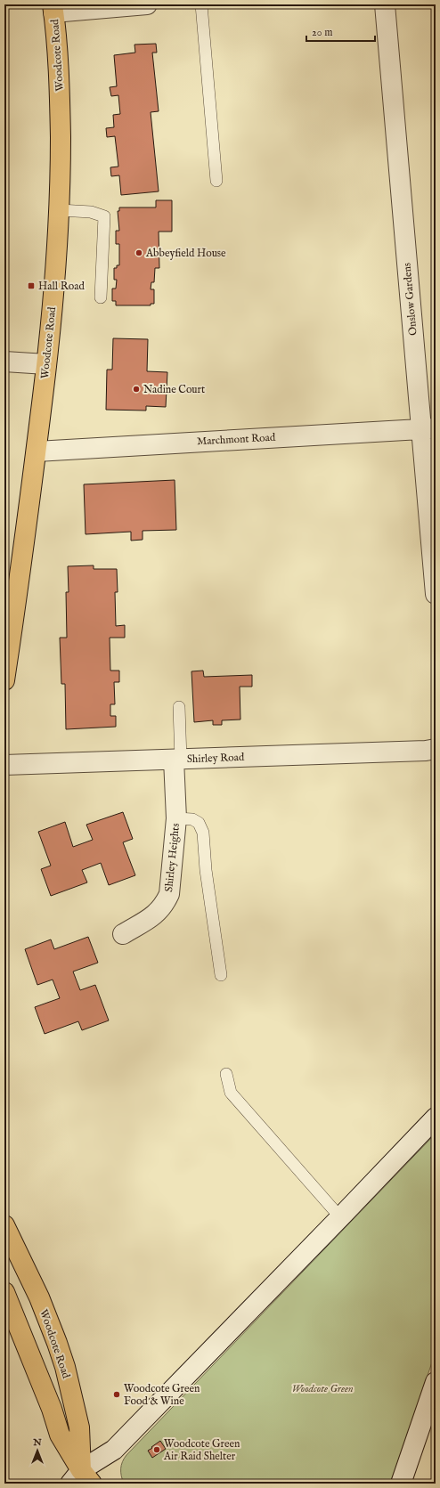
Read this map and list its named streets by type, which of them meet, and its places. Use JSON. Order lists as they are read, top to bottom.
{
  "streets": {
    "main road": ["Woodcote Road"],
    "street": [
      "Onslow Gardens",
      "Marchmont Road",
      "Shirley Road",
      "Shirley Heights"
    ]
  },
  "crossings": [
    ["Woodcote Road", "Marchmont Road"],
    ["Onslow Gardens", "Marchmont Road"],
    ["Shirley Road", "Shirley Heights"]
  ],
  "parks": ["Woodcote Green"],
  "places": {
    "other": [
      "Abbeyfield House",
      "Nadine Court",
      "Woodcote Green Food & Wine",
      "Woodcote Green Air Raid Shelter"
    ],
    "transit": ["Hall Road"]
  },
  "scale_bar": "20 m",
  "north": "top"
}
